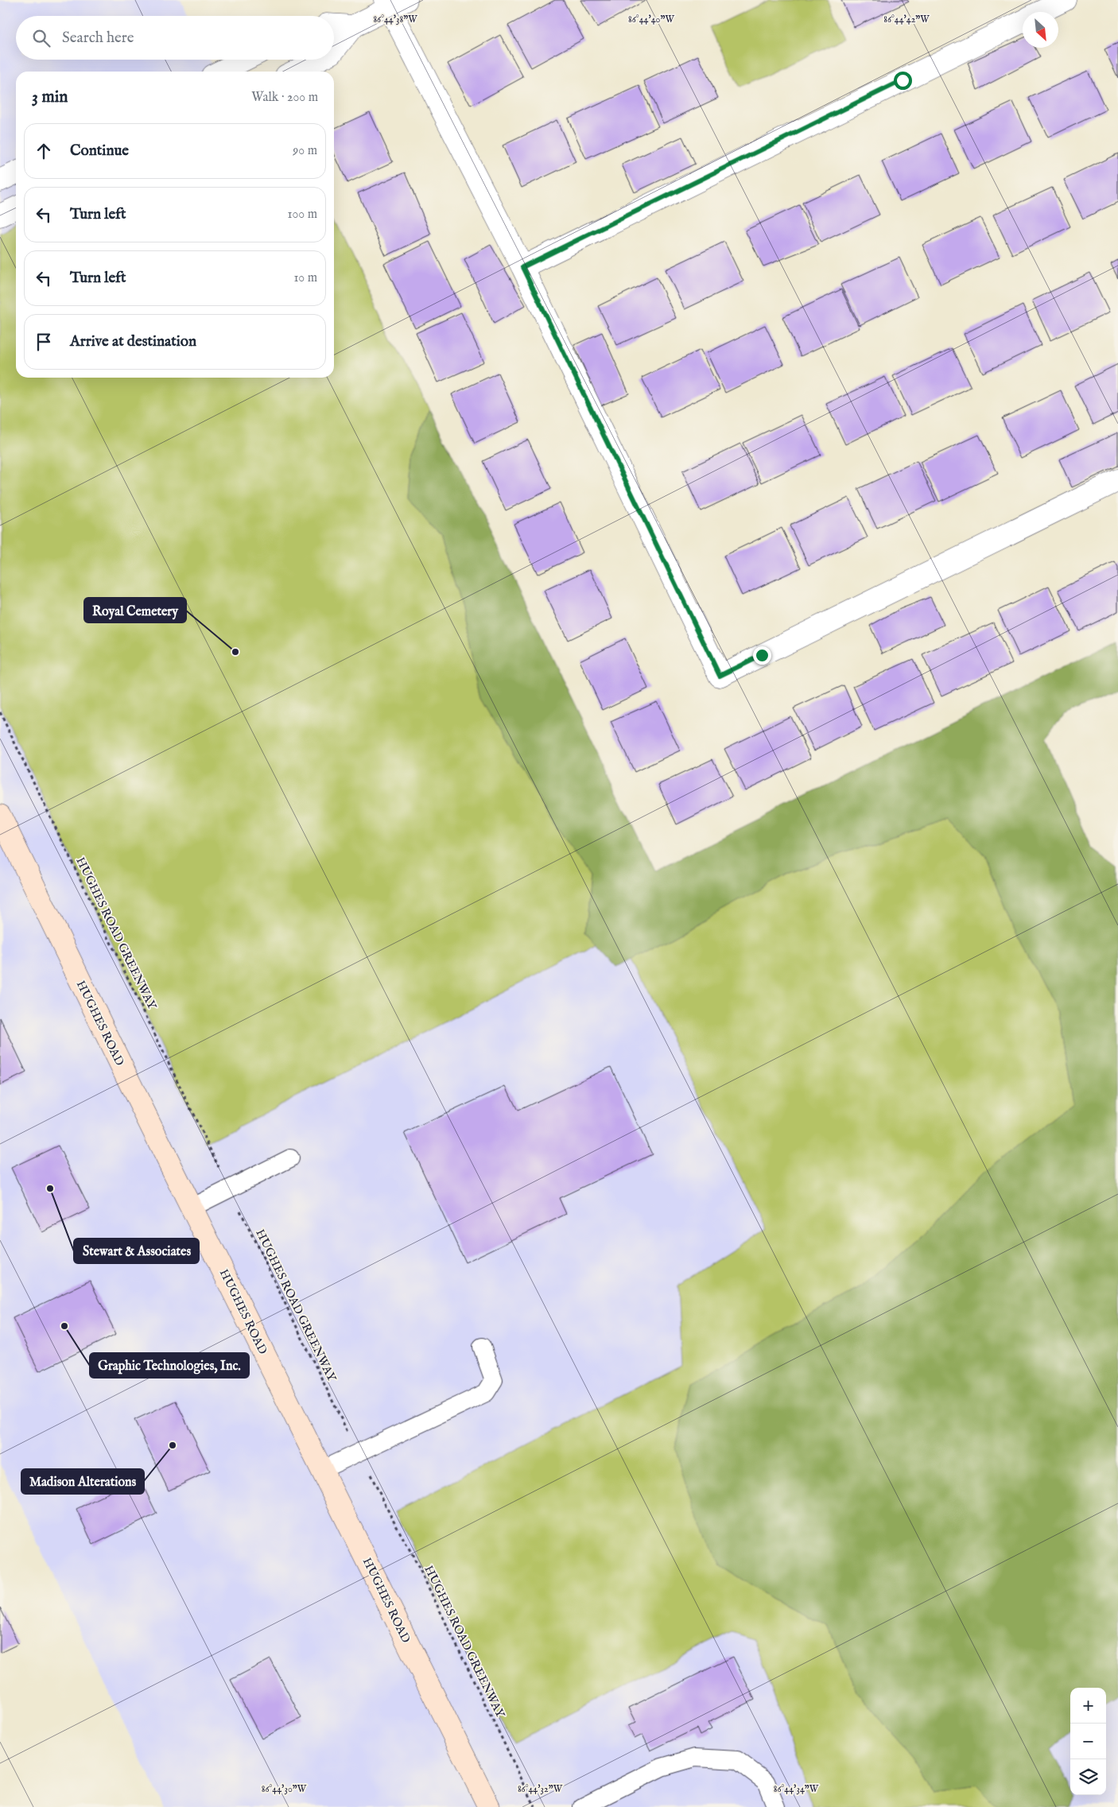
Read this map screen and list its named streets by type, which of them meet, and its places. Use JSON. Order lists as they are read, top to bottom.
{
  "streets": {
    "main road": ["HUGHES ROAD"],
    "path": ["HUGHES ROAD GREENWAY"]
  },
  "places": [
    "Royal Cemetery",
    "Stewart & Associates",
    "Graphic Technologies, Inc.",
    "Madison Alterations"
  ],
  "north": "bottom right",
  "page": {
    "search": "Search here",
    "heading": ["3 min", "Walk · 200 m"],
    "list": [
      ["Continue", "90 m"],
      ["Turn left", "100 m"],
      ["Turn left", "10 m"],
      "Arrive at destination"
    ],
    "map_buttons": ["+", "−"]
  },
  "coordinates": [
    "86°44'38\"W",
    "86°44'40\"W",
    "86°44'42\"W",
    "86°44'30\"W",
    "86°44'32\"W",
    "86°44'34\"W"
  ]
}
